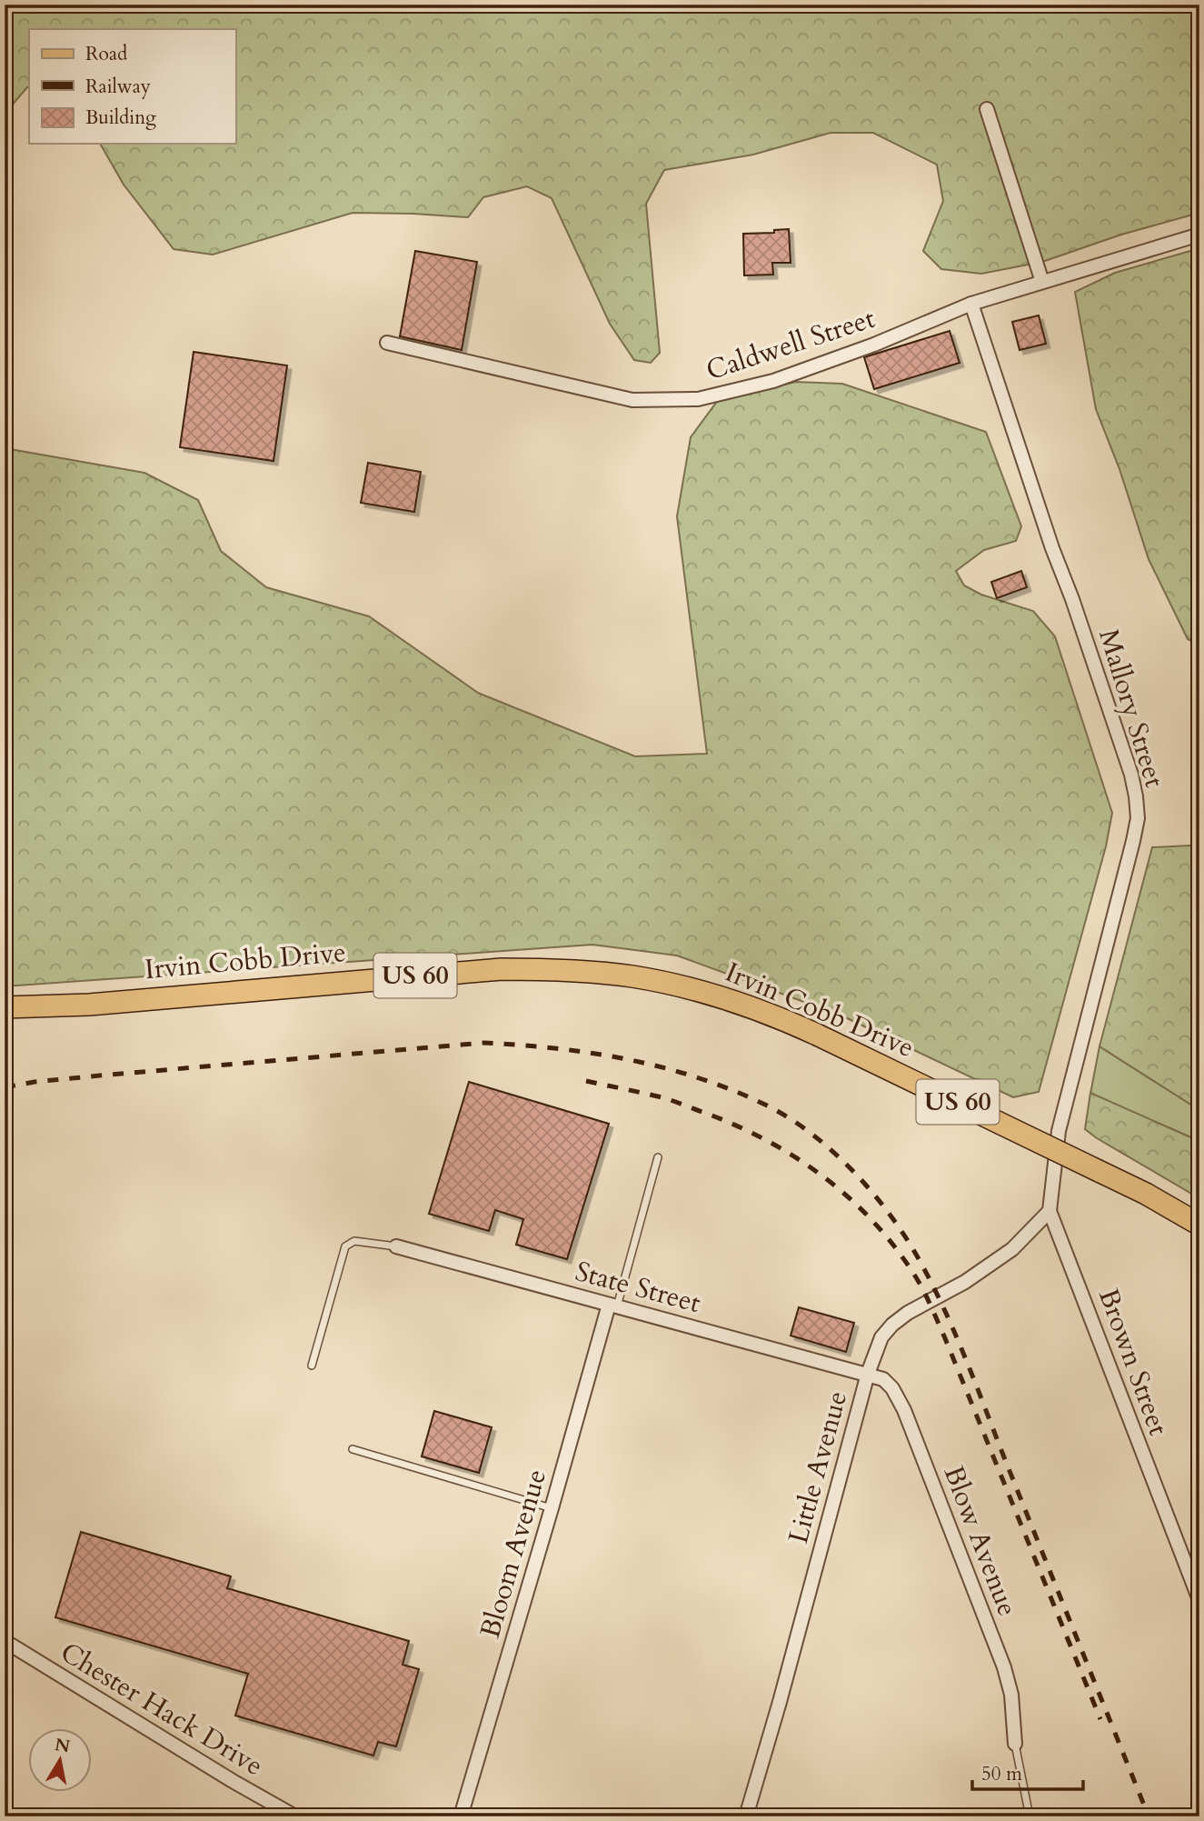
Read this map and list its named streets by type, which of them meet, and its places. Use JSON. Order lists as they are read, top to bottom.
{
  "streets": {
    "main road": ["Irvin Cobb Drive", "US 60"],
    "street": [
      "Caldwell Street",
      "Mallory Street",
      "State Street",
      "Brown Street",
      "Little Avenue",
      "Blow Avenue",
      "Bloom Avenue",
      "Chester Hack Drive"
    ]
  },
  "crossings": [
    ["Caldwell Street", "Mallory Street"],
    ["Mallory Street", "Brown Street"],
    ["Mallory Street", "Little Avenue"],
    ["State Street", "Little Avenue"],
    ["State Street", "Blow Avenue"],
    ["State Street", "Bloom Avenue"],
    ["Brown Street", "Little Avenue"],
    ["Little Avenue", "Blow Avenue"]
  ],
  "legend": ["Road", "Railway", "Building"],
  "scale_bar": "50 m",
  "north": "top"
}
